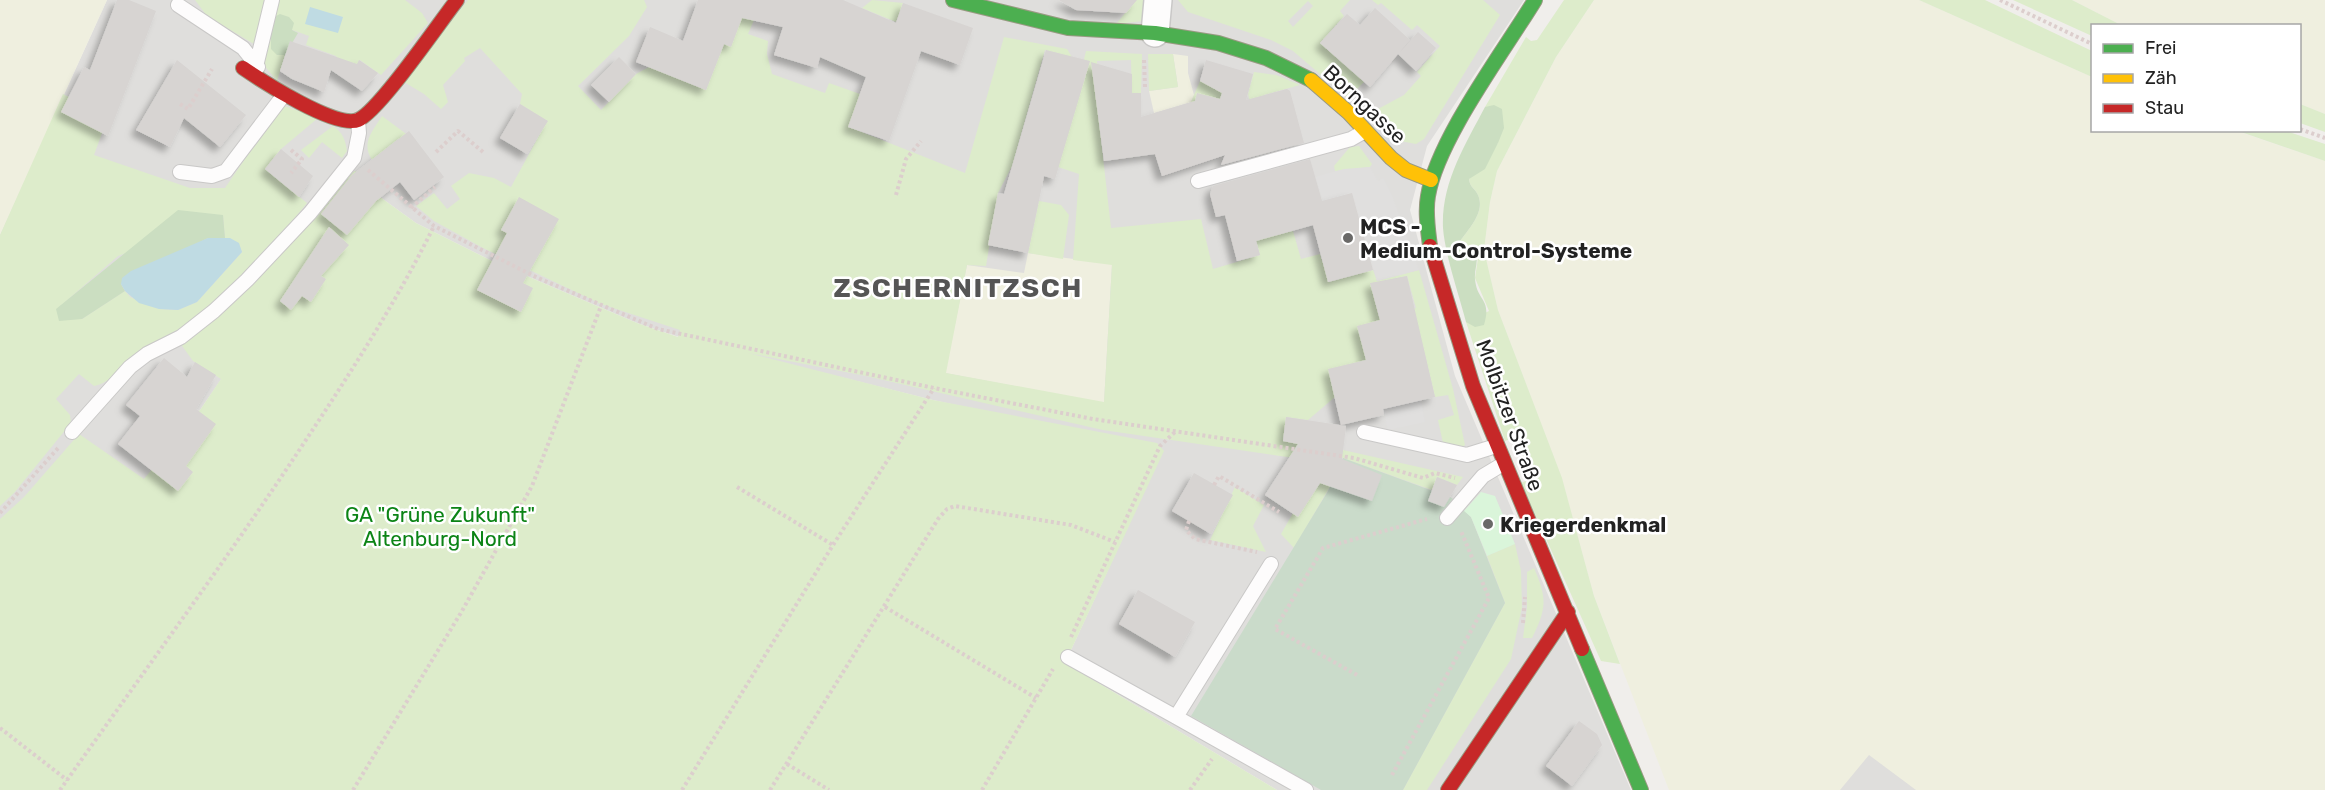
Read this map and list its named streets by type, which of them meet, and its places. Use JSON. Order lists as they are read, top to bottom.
{
  "streets": {
    "street": ["Borngasse", "Molbitzer Straße"]
  },
  "crossings": [
    ["Borngasse", "Molbitzer Straße"]
  ],
  "districts": ["ZSCHERNITZSCH"],
  "parks": ["GA \"Grüne Zukunft\" Altenburg-Nord"],
  "places": ["MCS - Medium-Control-Systeme", "Kriegerdenkmal"],
  "legend": ["Frei", "Zäh", "Stau"]
}
